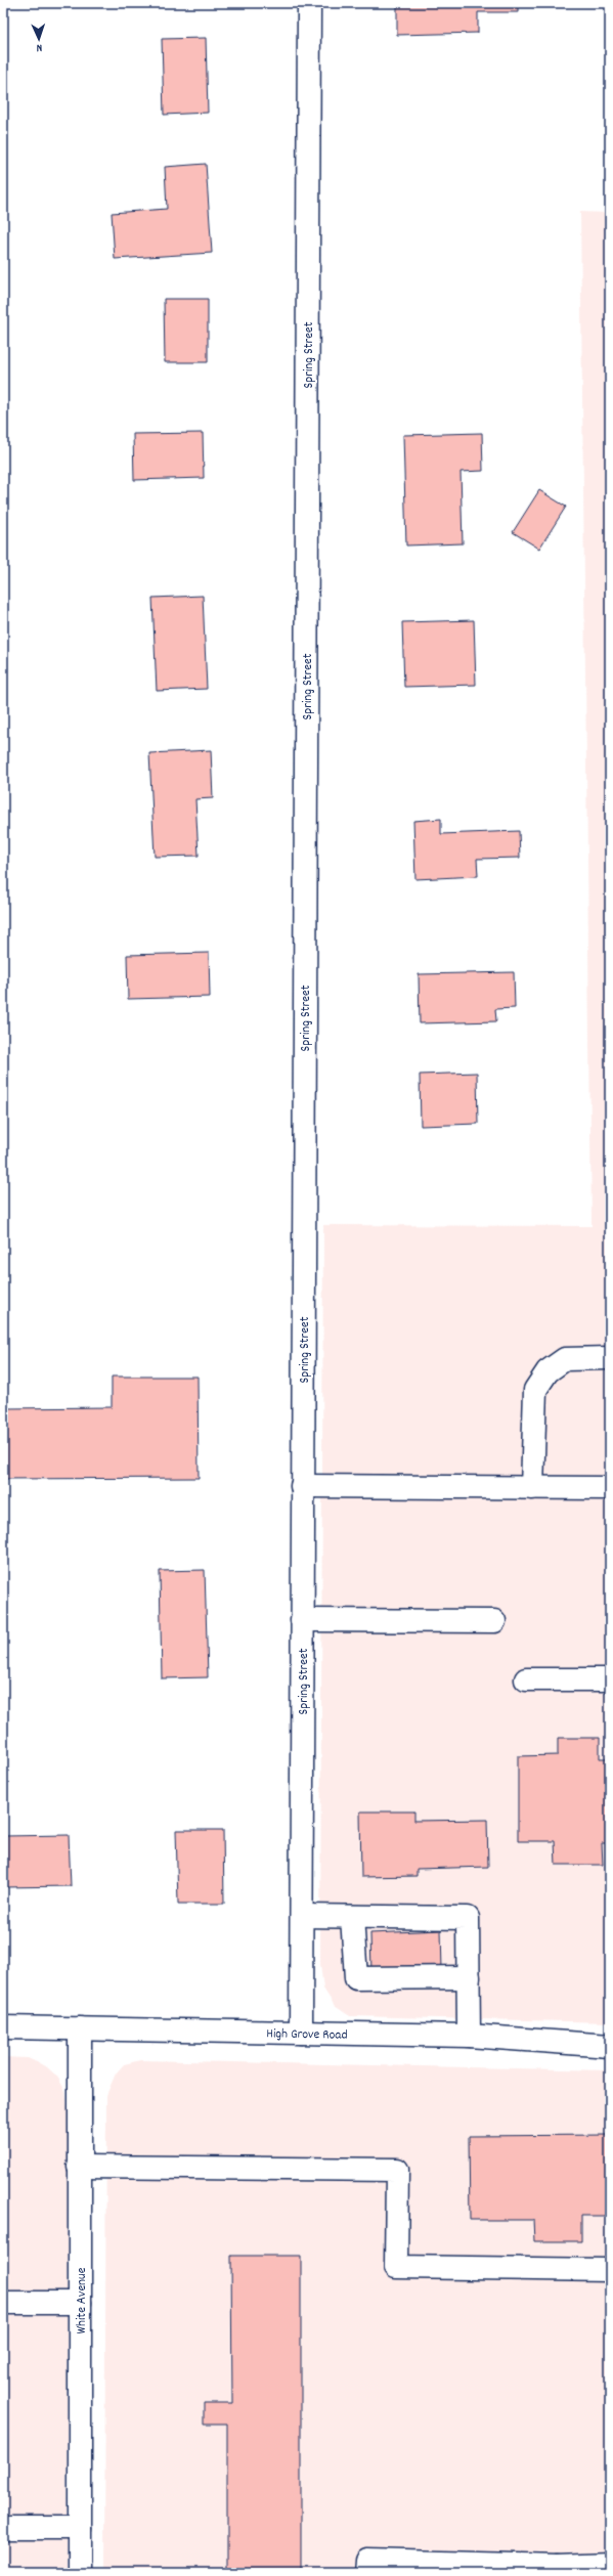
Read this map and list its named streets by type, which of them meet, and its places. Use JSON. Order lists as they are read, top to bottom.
{
  "streets": {
    "street": ["Spring Street", "High Grove Road", "White Avenue"]
  },
  "crossings": [
    ["Spring Street", "High Grove Road"],
    ["High Grove Road", "White Avenue"]
  ],
  "north": "bottom"
}
